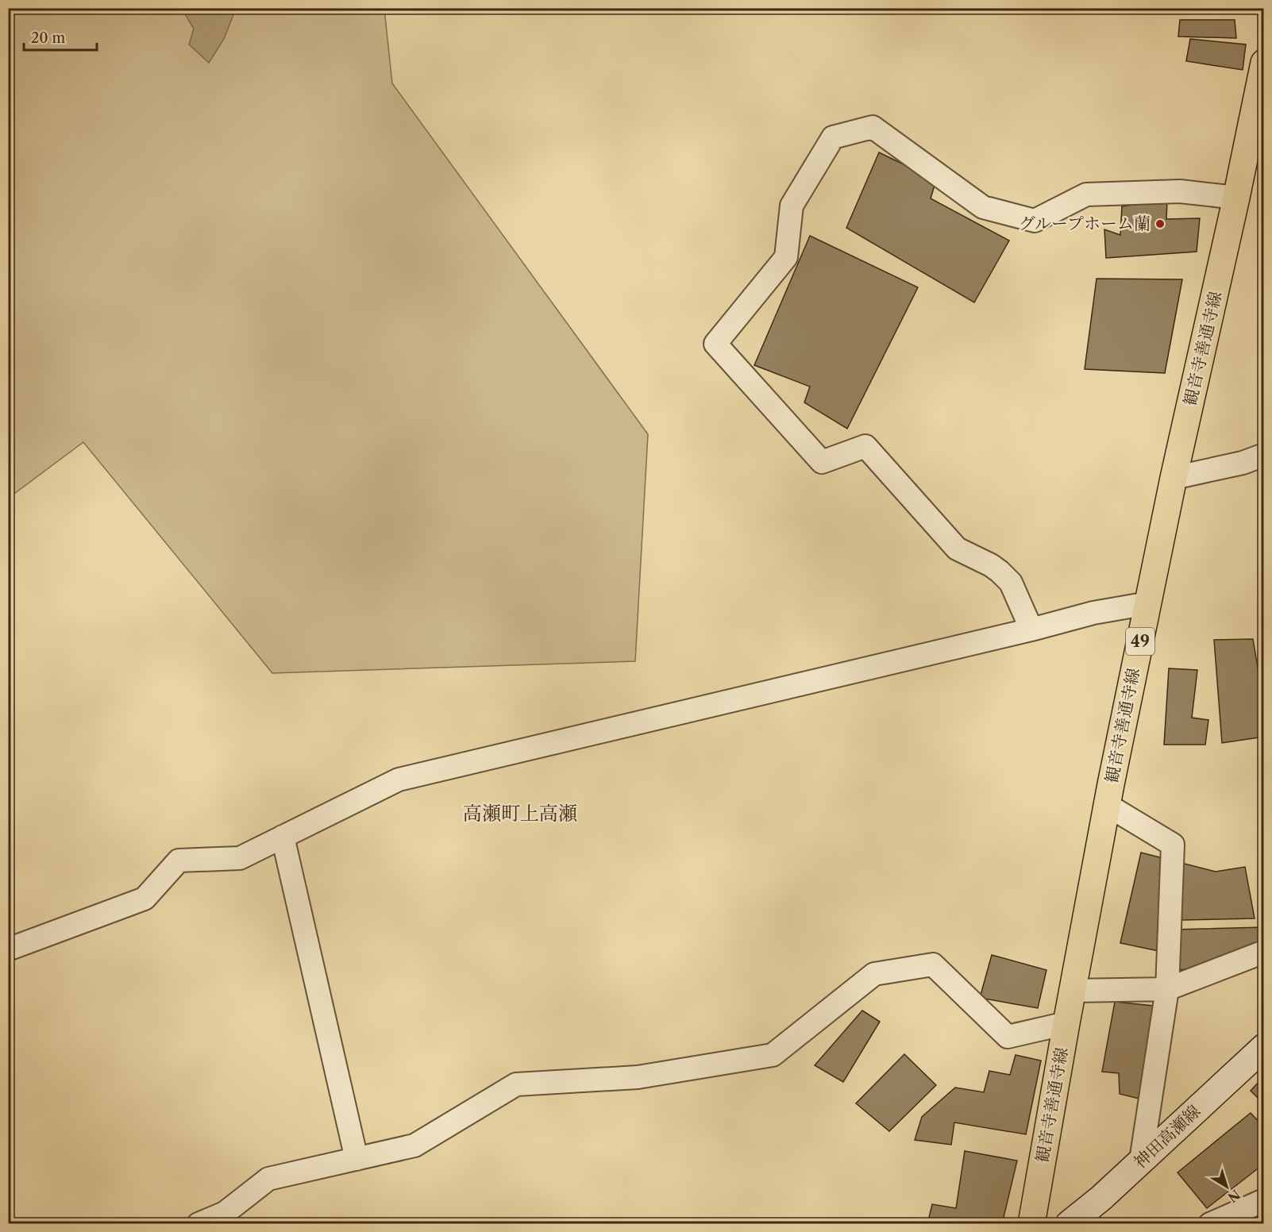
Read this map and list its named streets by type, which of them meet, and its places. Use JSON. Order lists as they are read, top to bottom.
{
  "streets": {
    "main road": ["観音寺善通寺線", "49", "神田高瀬線"]
  },
  "districts": ["高瀬町上高瀬"],
  "places": ["グループホーム蘭"],
  "scale_bar": "20 m",
  "north": "bottom right"
}
